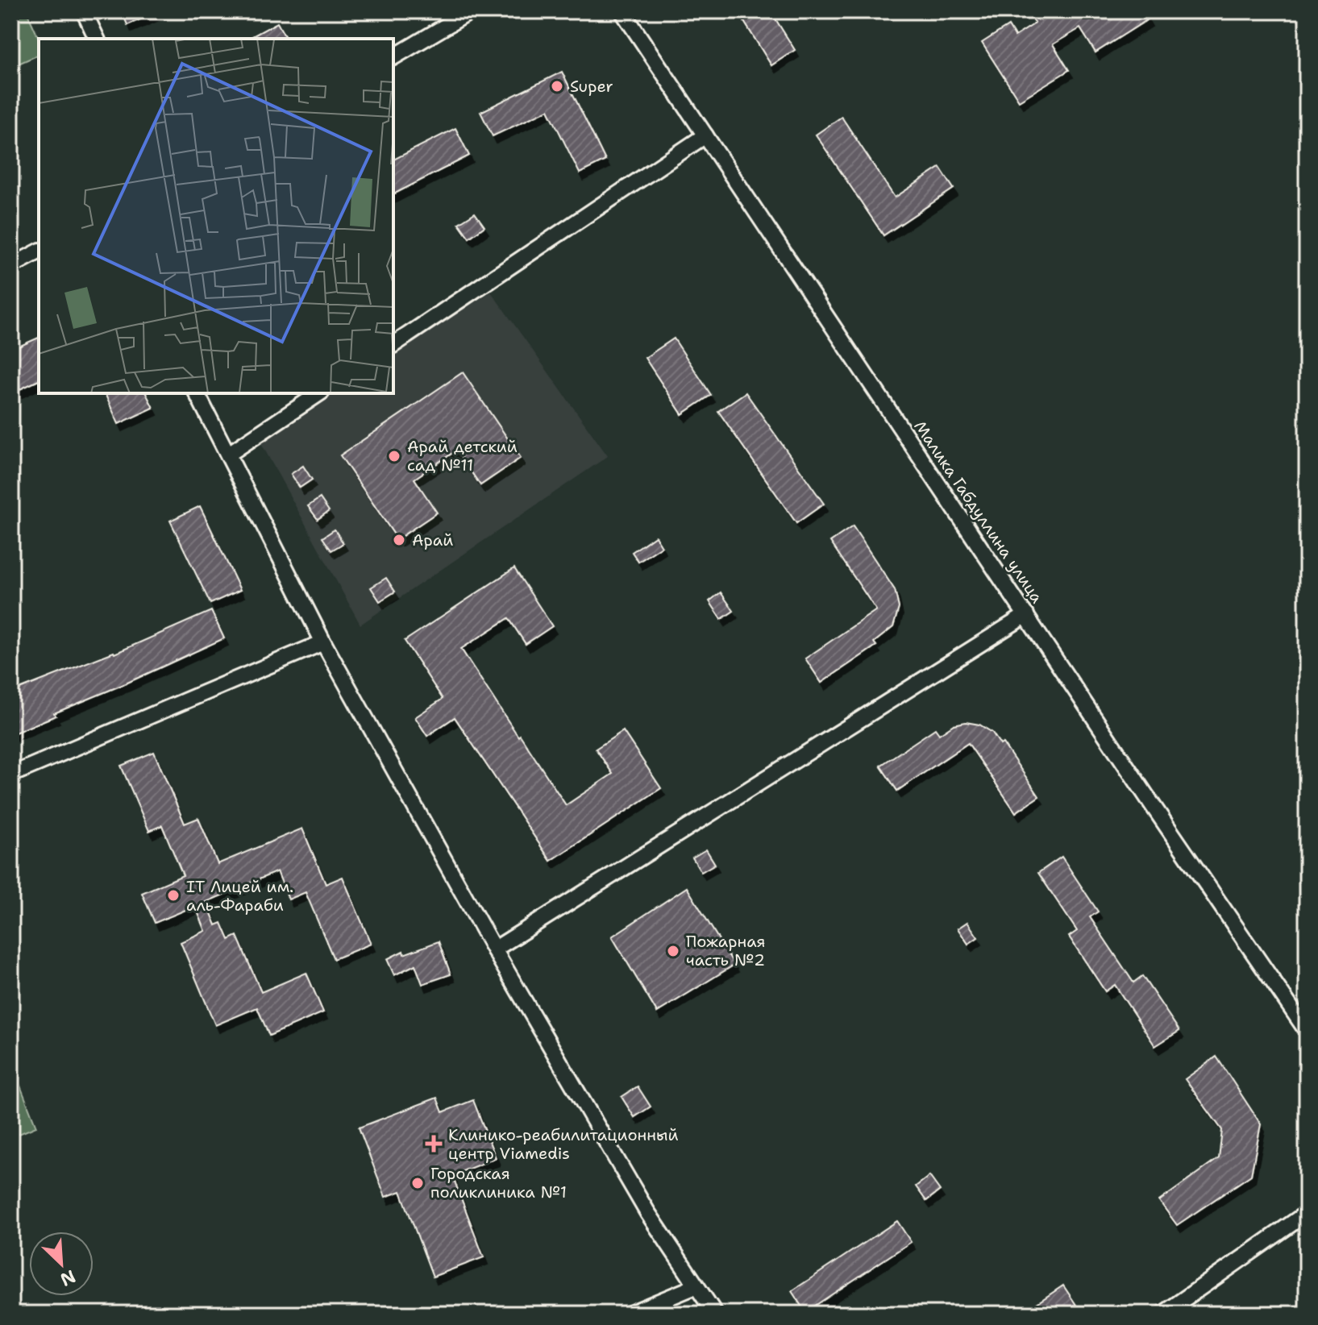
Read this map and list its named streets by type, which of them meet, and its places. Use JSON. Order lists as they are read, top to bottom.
{
  "streets": {
    "street": ["Малика Габдуллина улица"]
  },
  "places": {
    "other": [
      "Super",
      "Арай детский сад №11",
      "Арай",
      "IT Лицей им. аль-Фараби",
      "Пожарная часть №2",
      "Городская поликлиника №1"
    ],
    "health": ["Клинико-реабилитационный центр Viamedis"]
  },
  "north": "bottom right"
}
